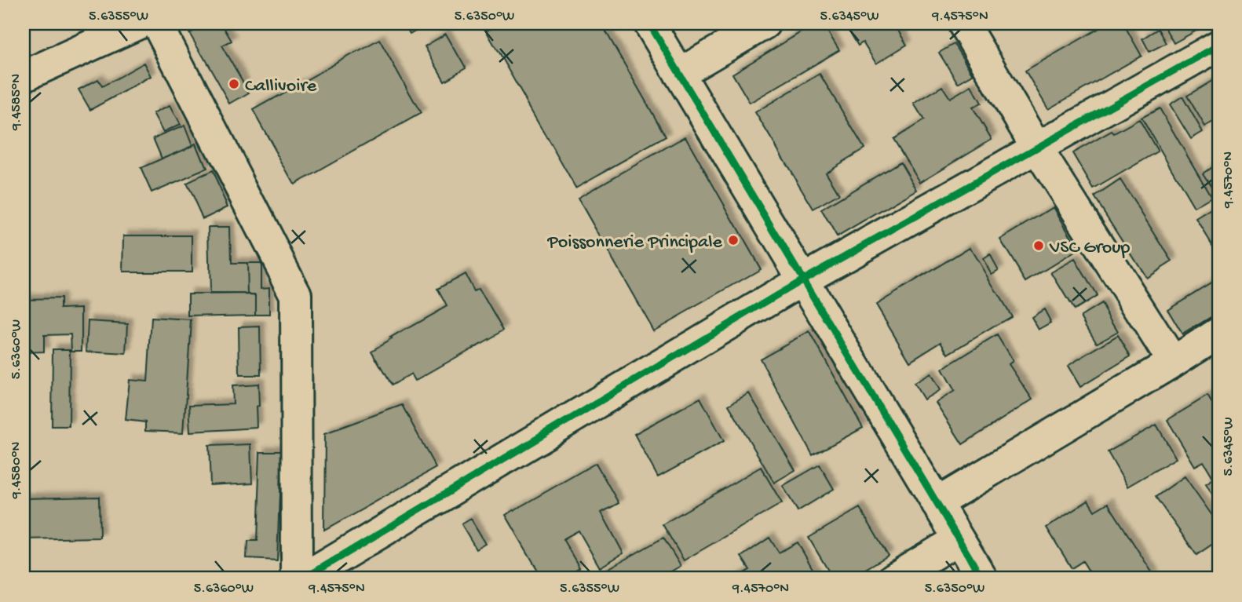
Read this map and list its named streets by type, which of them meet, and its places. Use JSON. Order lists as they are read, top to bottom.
{
  "places": ["Callivoire", "Poissonnerie Principale", "VSC Group"],
  "coordinates": [
    "5.6355°W",
    "5.6350°W",
    "5.6345°W",
    "9.4575°N",
    "9.4585°N",
    "9.4570°N",
    "5.6360°W",
    "9.4580°N"
  ]
}
